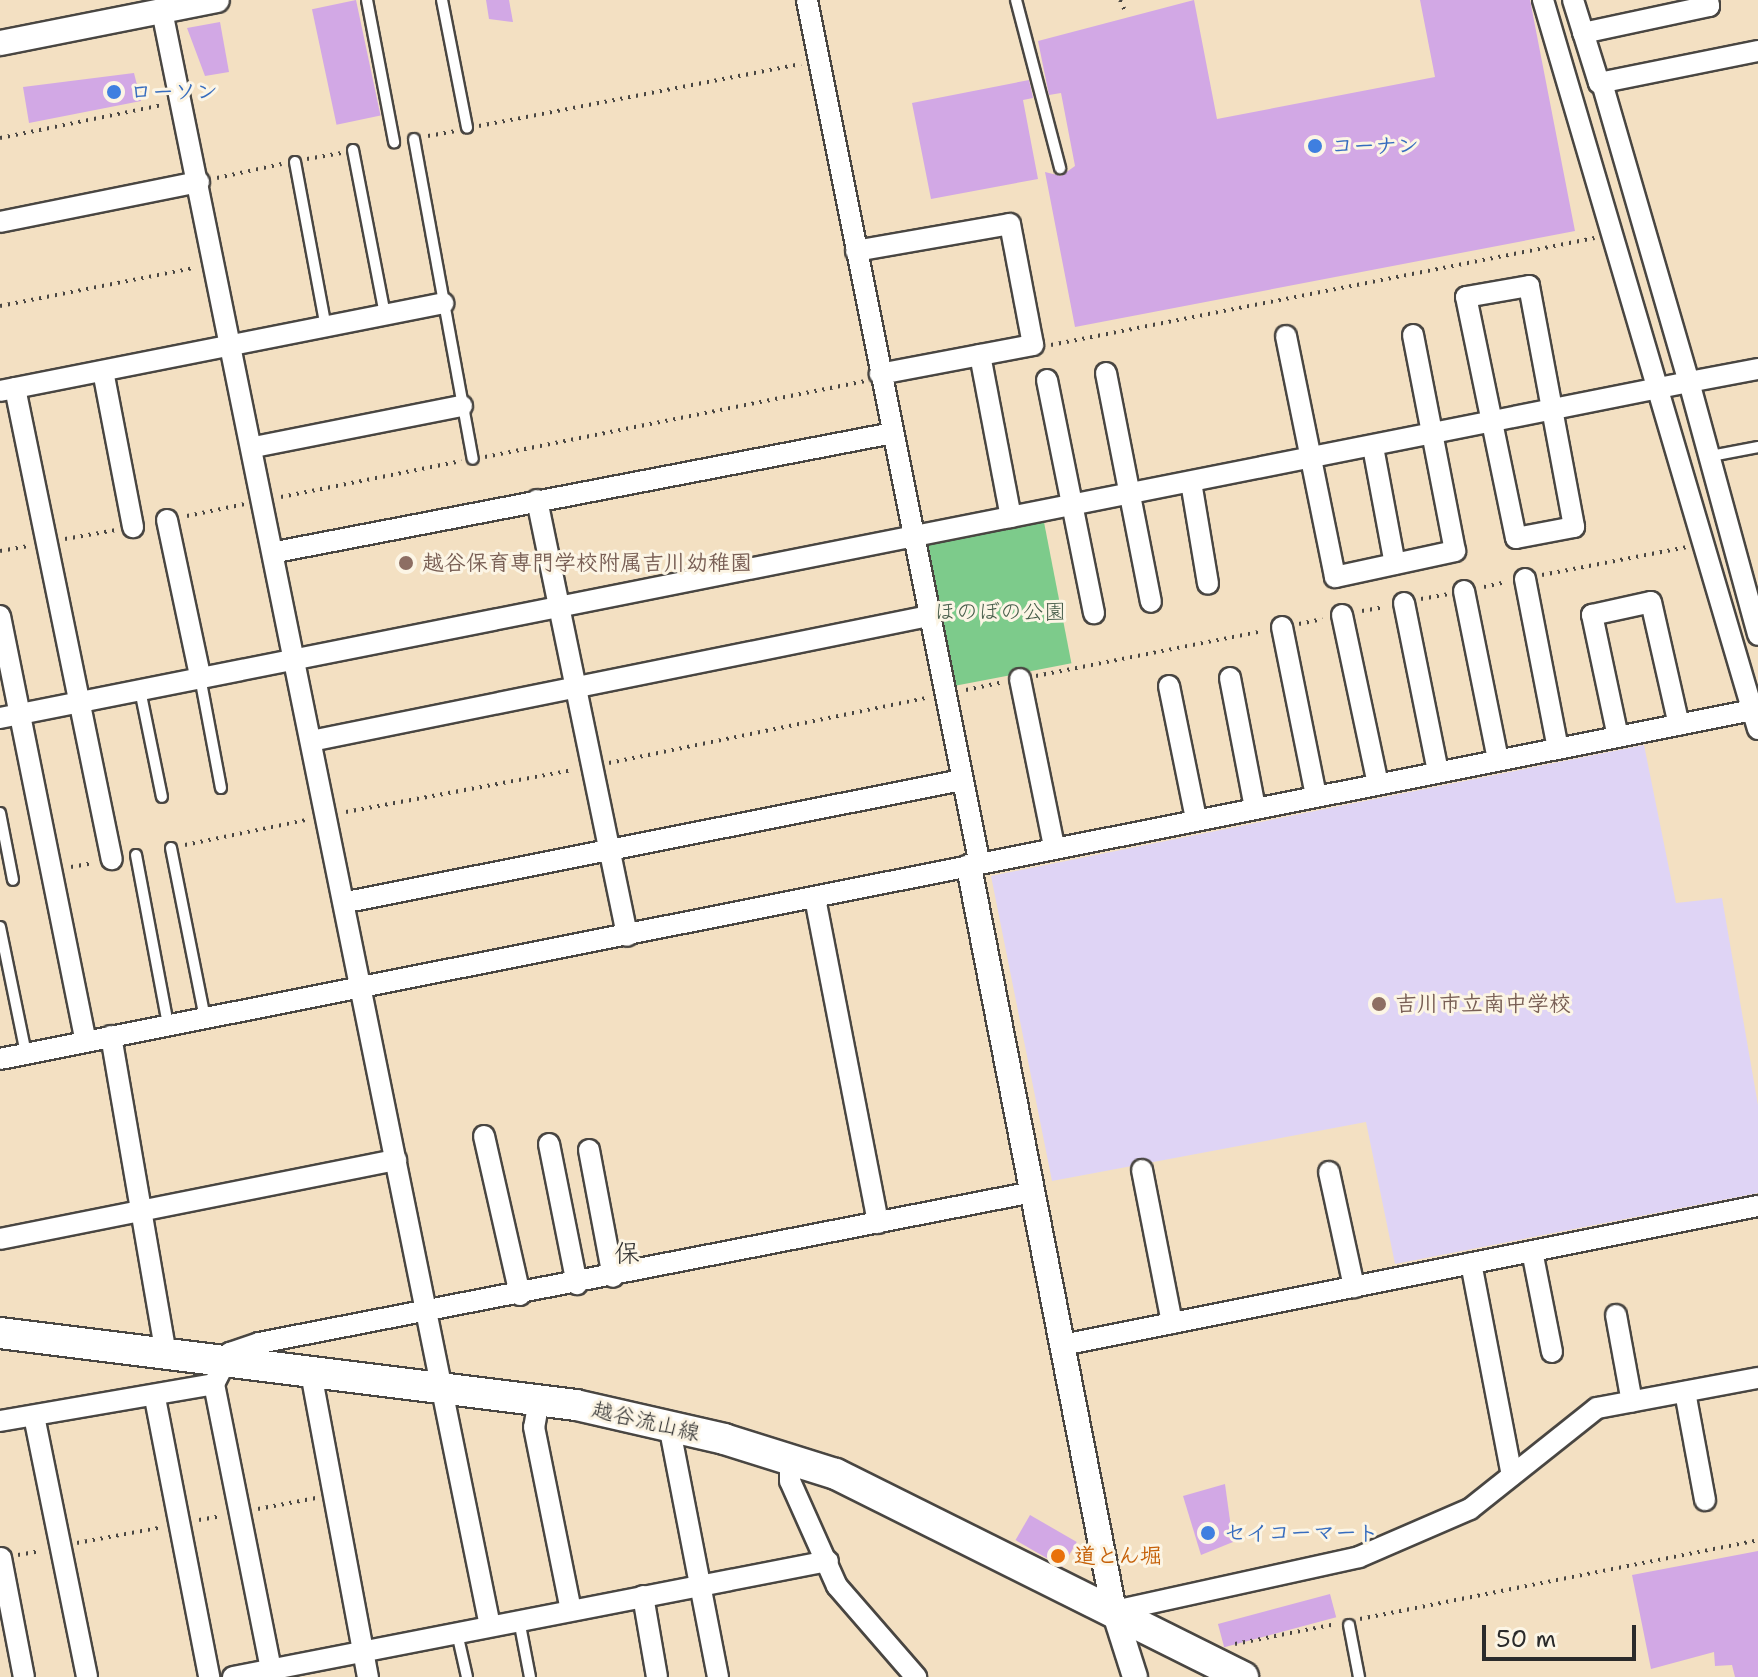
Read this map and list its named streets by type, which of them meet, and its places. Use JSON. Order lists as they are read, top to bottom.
{
  "streets": {
    "main road": ["越谷流山線"]
  },
  "districts": ["保"],
  "parks": ["ほのぼの公園"],
  "places": [
    "ローソン",
    "コーナン",
    "越谷保育専門学校附属吉川幼稚園",
    "吉川市立南中学校",
    "セイコーマート",
    "道とん堀"
  ],
  "scale_bar": "50 m"
}
